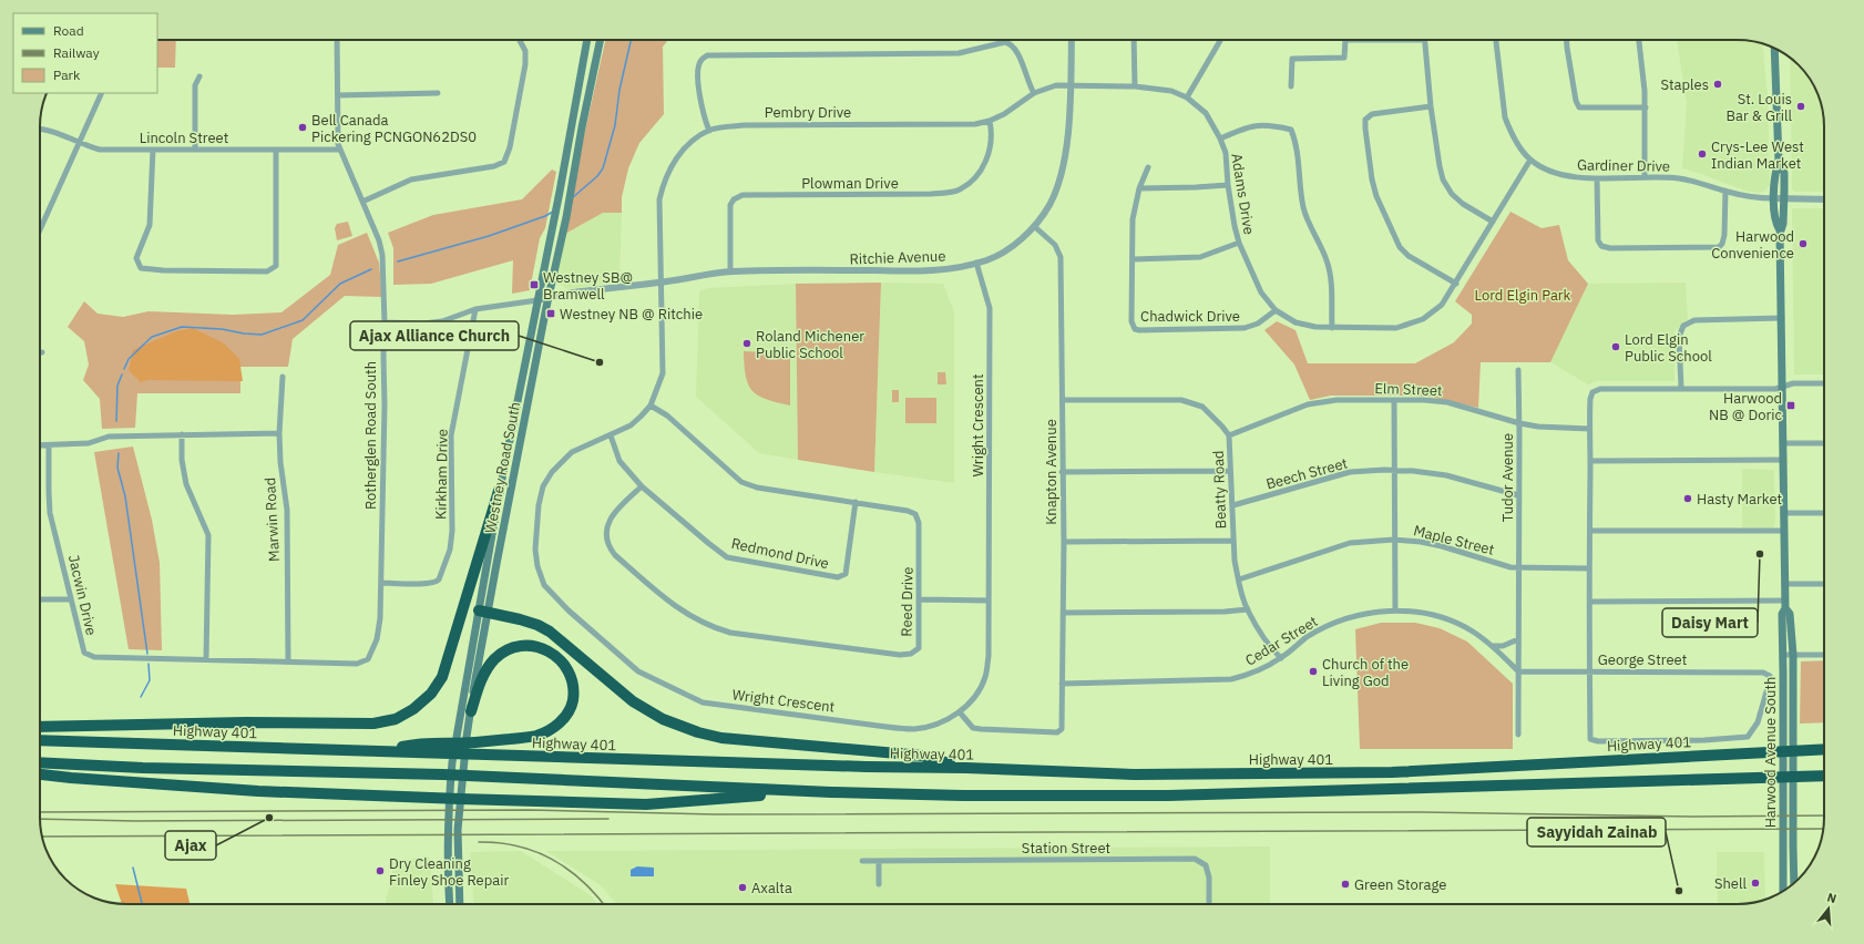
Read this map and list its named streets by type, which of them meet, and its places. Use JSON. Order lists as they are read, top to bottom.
{
  "streets": {
    "highway": ["Highway 401"],
    "main road": ["Westney Road South", "Harwood Avenue South"],
    "street": [
      "Pembry Drive",
      "Lincoln Street",
      "Gardiner Drive",
      "Plowman Drive",
      "Adams Drive",
      "Ritchie Avenue",
      "Chadwick Drive",
      "Elm Street",
      "Wright Crescent",
      "Rotherglen Road South",
      "Knapton Avenue",
      "Beech Street",
      "Kirkham Drive",
      "Tudor Avenue",
      "Beatty Road",
      "Marwin Road",
      "Maple Street",
      "Redmond Drive",
      "Jacwin Drive",
      "Reed Drive",
      "Cedar Street",
      "George Street",
      "Station Street"
    ]
  },
  "crossings": [
    ["Pembry Drive", "Plowman Drive"],
    ["Pembry Drive", "Adams Drive"],
    ["Pembry Drive", "Ritchie Avenue"],
    ["Pembry Drive", "Wright Crescent"],
    ["Lincoln Street", "Rotherglen Road South"],
    ["Gardiner Drive", "Adams Drive"],
    ["Gardiner Drive", "Harwood Avenue South"],
    ["Plowman Drive", "Ritchie Avenue"],
    ["Adams Drive", "Ritchie Avenue"],
    ["Adams Drive", "Chadwick Drive"],
    ["Ritchie Avenue", "Wright Crescent"],
    ["Ritchie Avenue", "Westney Road South"],
    ["Ritchie Avenue", "Knapton Avenue"],
    ["Elm Street", "Tudor Avenue"],
    ["Elm Street", "Beatty Road"],
    ["Wright Crescent", "Knapton Avenue"],
    ["Wright Crescent", "Redmond Drive"],
    ["Wright Crescent", "Reed Drive"],
    ["Rotherglen Road South", "Kirkham Drive"],
    ["Rotherglen Road South", "Marwin Road"],
    ["Rotherglen Road South", "Jacwin Drive"],
    ["Knapton Avenue", "Beatty Road"],
    ["Knapton Avenue", "Cedar Street"],
    ["Beech Street", "Tudor Avenue"],
    ["Beech Street", "Beatty Road"],
    ["Tudor Avenue", "Maple Street"],
    ["Tudor Avenue", "Cedar Street"],
    ["Tudor Avenue", "George Street"],
    ["Beatty Road", "Maple Street"],
    ["Beatty Road", "Cedar Street"],
    ["Marwin Road", "Jacwin Drive"],
    ["Redmond Drive", "Reed Drive"],
    ["Cedar Street", "George Street"]
  ],
  "parks": ["Lord Elgin Park"],
  "places": {
    "other": [
      "Staples",
      "St. Louis Bar & Grill",
      "Bell Canada Pickering PCNGON62DS0",
      "Crys-Lee West Indian Market",
      "Harwood Convenience",
      "Roland Michener Public School",
      "Lord Elgin Public School",
      "Ajax Alliance Church",
      "Hasty Market",
      "Daisy Mart",
      "Church of the Living God",
      "Ajax",
      "Dry Cleaning Finley Shoe Repair",
      "Shell",
      "Green Storage",
      "Axalta",
      "Sayyidah Zainab"
    ],
    "transit": ["Westney SB@ Bramwell", "Westney NB @ Ritchie", "Harwood NB @ Doric"]
  },
  "legend": ["Road", "Railway", "Park"],
  "north": "top"
}
